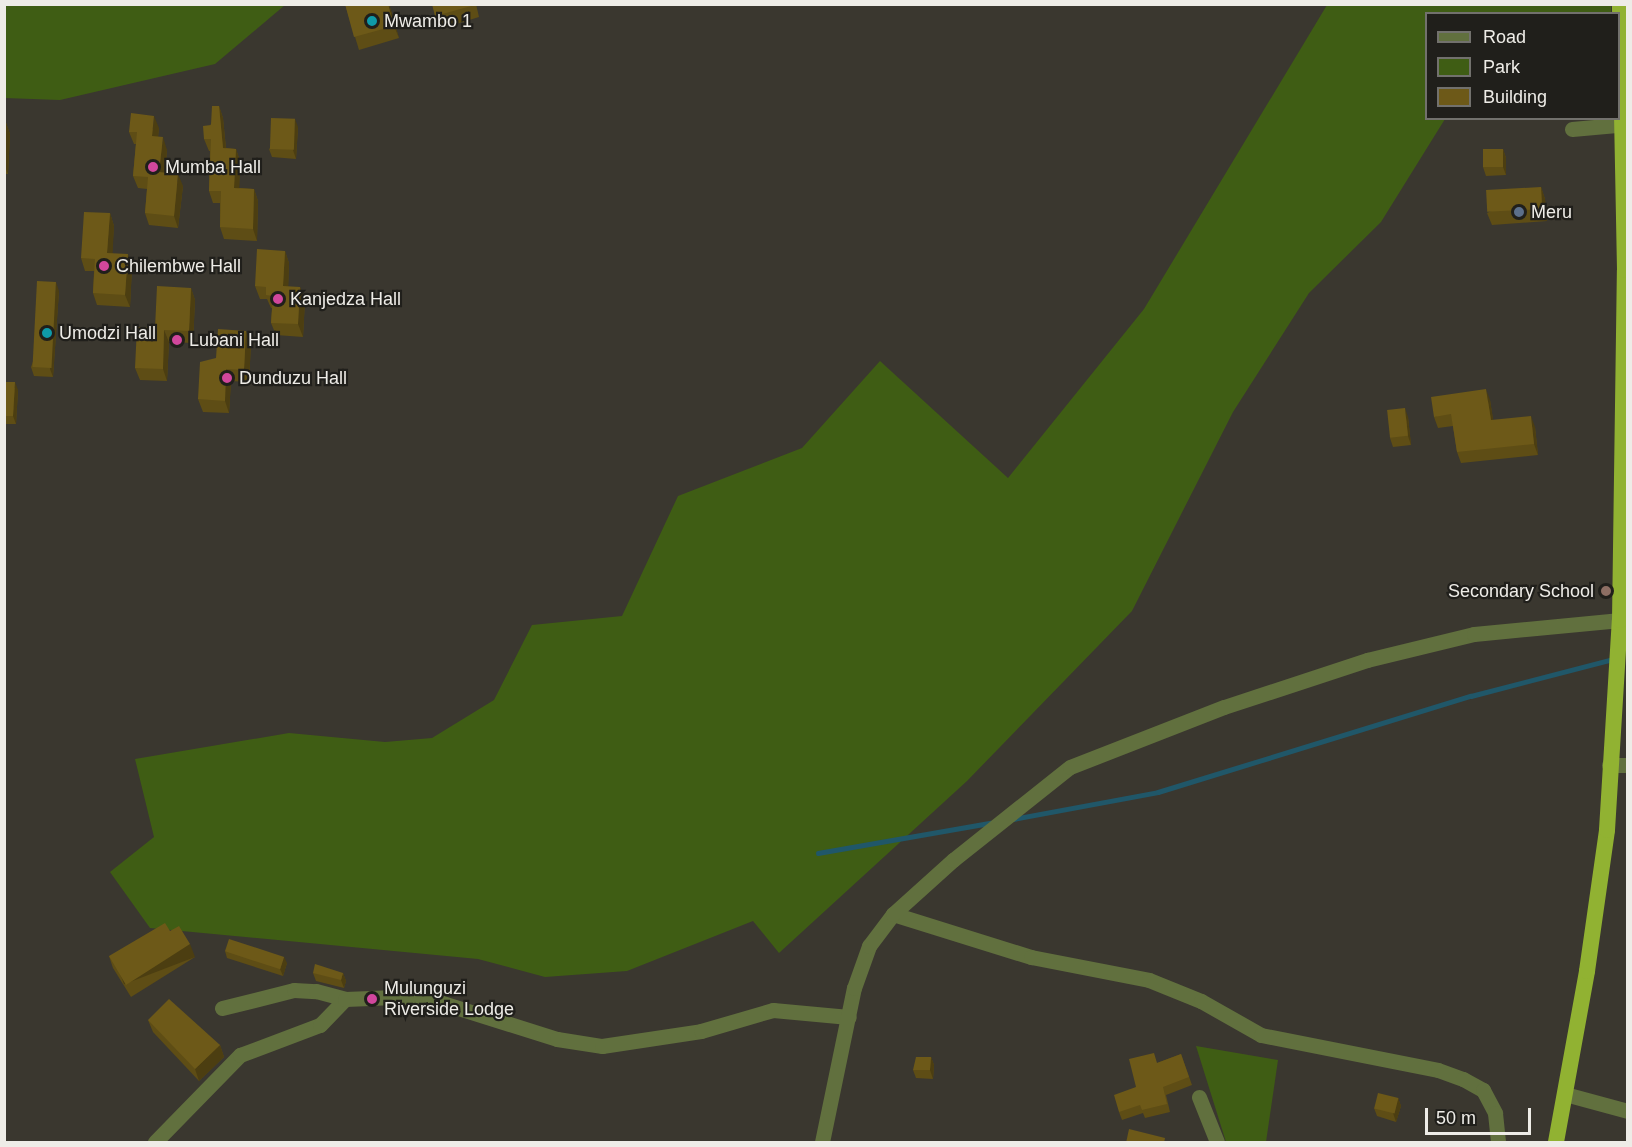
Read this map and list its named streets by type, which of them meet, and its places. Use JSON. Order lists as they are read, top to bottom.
{
  "places": [
    "Mwambo 1",
    "Mumba Hall",
    "Meru",
    "Chilembwe Hall",
    "Kanjedza Hall",
    "Umodzi Hall",
    "Lubani Hall",
    "Dunduzu Hall",
    "Secondary School",
    "Mulunguzi Riverside Lodge"
  ],
  "legend": ["Road", "Park", "Building"],
  "scale_bar": "50 m"
}
